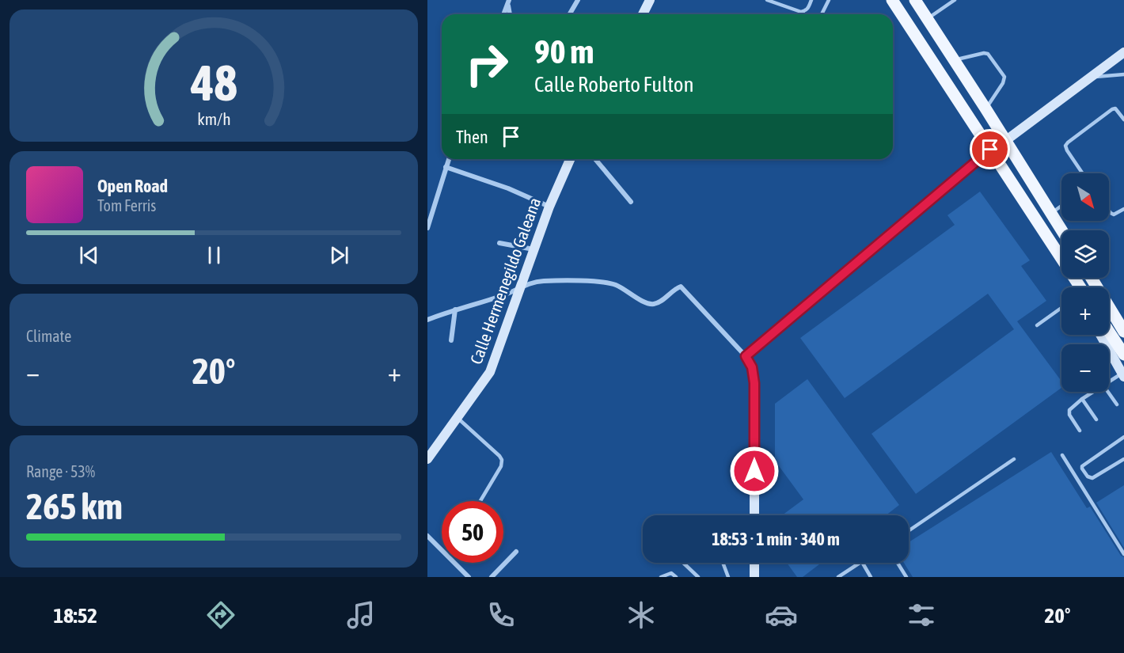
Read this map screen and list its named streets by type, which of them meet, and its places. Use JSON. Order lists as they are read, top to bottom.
{
  "streets": {
    "main road": ["Calle Hermenegildo Galeana"]
  },
  "north": "bottom right",
  "page": {
    "turn": ["90 m", "Calle Roberto Fulton"],
    "then": "Then",
    "song": ["Open Road", "Tom Ferris"],
    "map_buttons": ["+", "−"],
    "tile": [
      "Climate",
      ["Range · 53%", "265 km"]
    ],
    "heat": ["−", "20°", "+"],
    "limit": "50",
    "trip": "18:53 · 1 min · 340 m",
    "tabs": ["18:52", "20°"],
    "gauge": ["48", "km/h"]
  }
}
